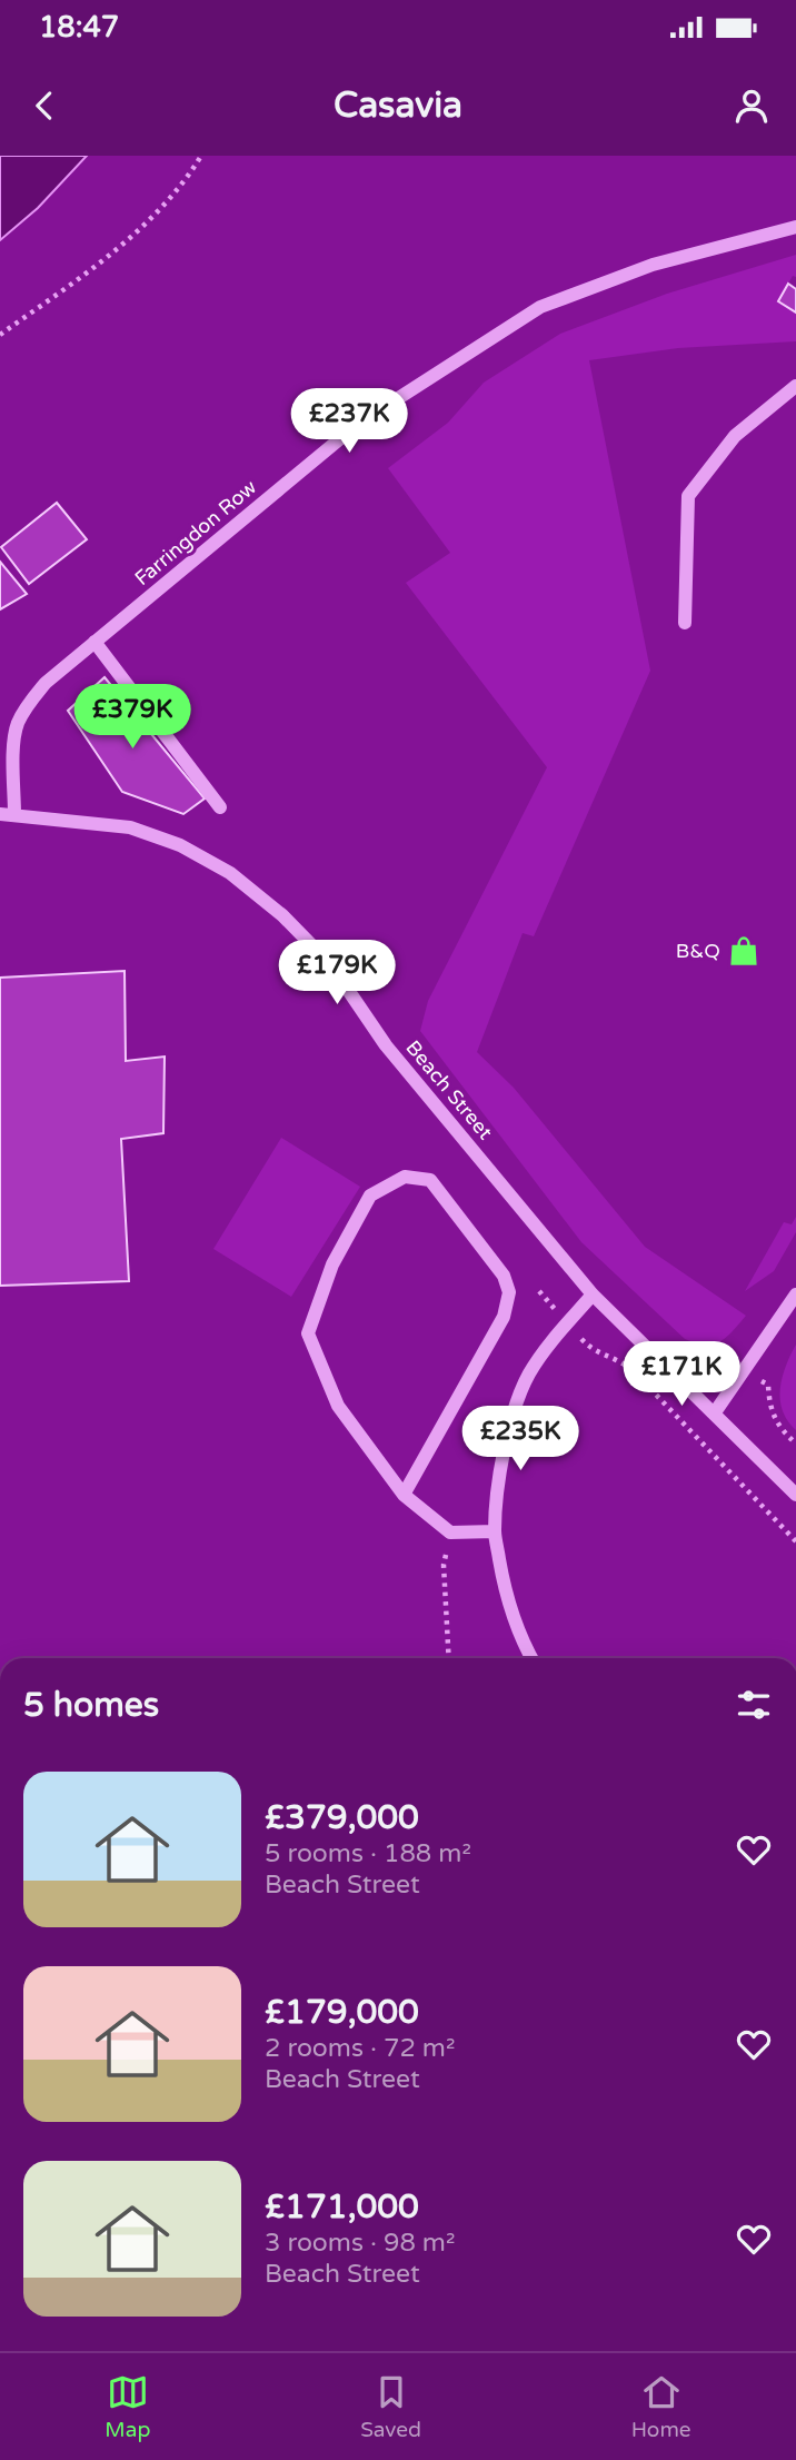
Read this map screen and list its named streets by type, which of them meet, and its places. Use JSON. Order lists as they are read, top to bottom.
{
  "streets": {
    "street": ["Farringdon Row", "Beach Street"]
  },
  "crossings": [
    ["Farringdon Row", "Beach Street"]
  ],
  "places": {
    "shop": ["B&Q"]
  },
  "page": {
    "status": "18:47",
    "header": "Casavia",
    "price": [
      "£237K",
      "£379K",
      "£179K",
      "£171K",
      "£235K"
    ],
    "heading": "5 homes",
    "list": [
      {
        "name": "£379,000",
        "note": "5 rooms · 188 m² · Beach Street"
      },
      {
        "name": "£179,000",
        "note": "2 rooms · 72 m² · Beach Street"
      },
      {
        "name": "£171,000",
        "note": "3 rooms · 98 m² · Beach Street"
      }
    ],
    "tabs": ["Map", "Saved", "Home"]
  }
}
